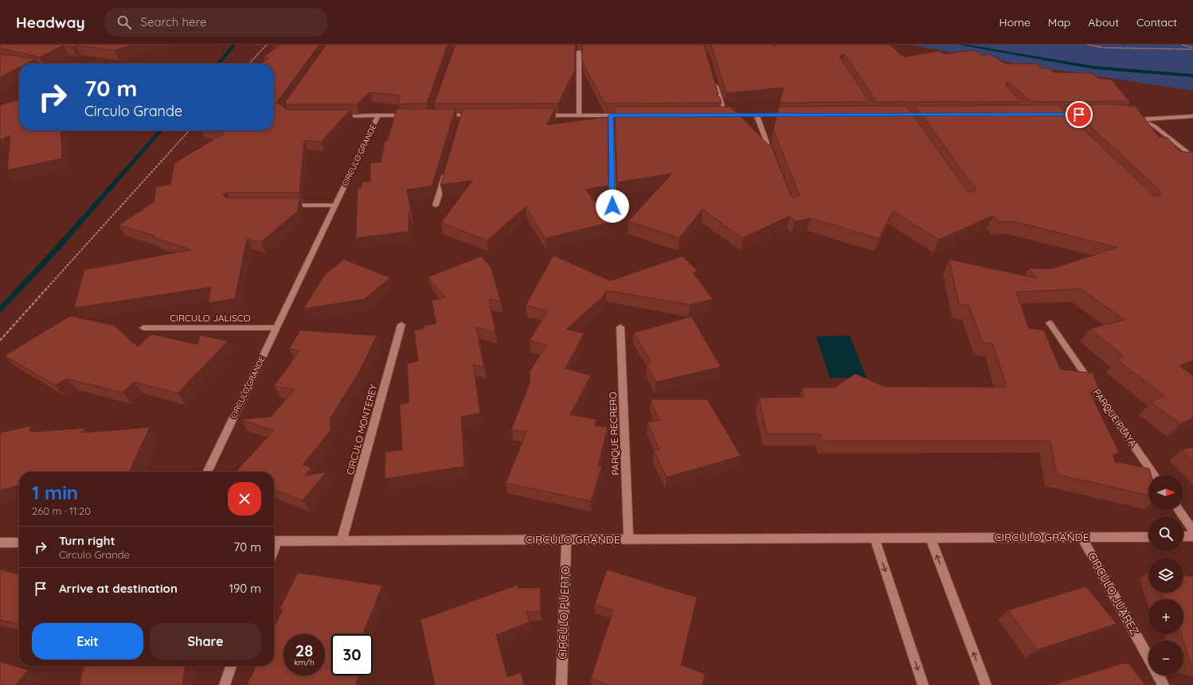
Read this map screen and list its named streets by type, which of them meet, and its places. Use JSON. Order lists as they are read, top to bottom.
{
  "streets": {
    "street": [
      "CIRCULO GRANDE",
      "CIRCULO JALISCO",
      "PARQUE PLAYA",
      "CIRCULO MONTEREY",
      "PARQUE RECRERO",
      "CIRCULO JUAREZ",
      "CIRCULO PUERTO"
    ]
  },
  "crossings": [
    ["CIRCULO GRANDE", "CIRCULO JALISCO"],
    ["CIRCULO GRANDE", "CIRCULO MONTEREY"],
    ["CIRCULO GRANDE", "PARQUE RECRERO"],
    ["CIRCULO GRANDE", "CIRCULO JUAREZ"],
    ["CIRCULO GRANDE", "CIRCULO PUERTO"]
  ],
  "north": "right",
  "page": {
    "header": "Headway",
    "search": "Search here",
    "nav": [
      "Home",
      "Map",
      "About",
      "Contact"
    ],
    "turn": ["70 m", "Circulo Grande"],
    "heading": ["1 min", "260 m · 11:20"],
    "map_buttons": ["+", "−"],
    "list": [
      {
        "name": "Turn right",
        "note": "Circulo Grande",
        "value": "70 m"
      },
      {
        "name": "Arrive at destination",
        "value": "190 m"
      }
    ],
    "buttons": ["Exit", "Share"],
    "speed": "28 km/h",
    "limit": "30"
  }
}
